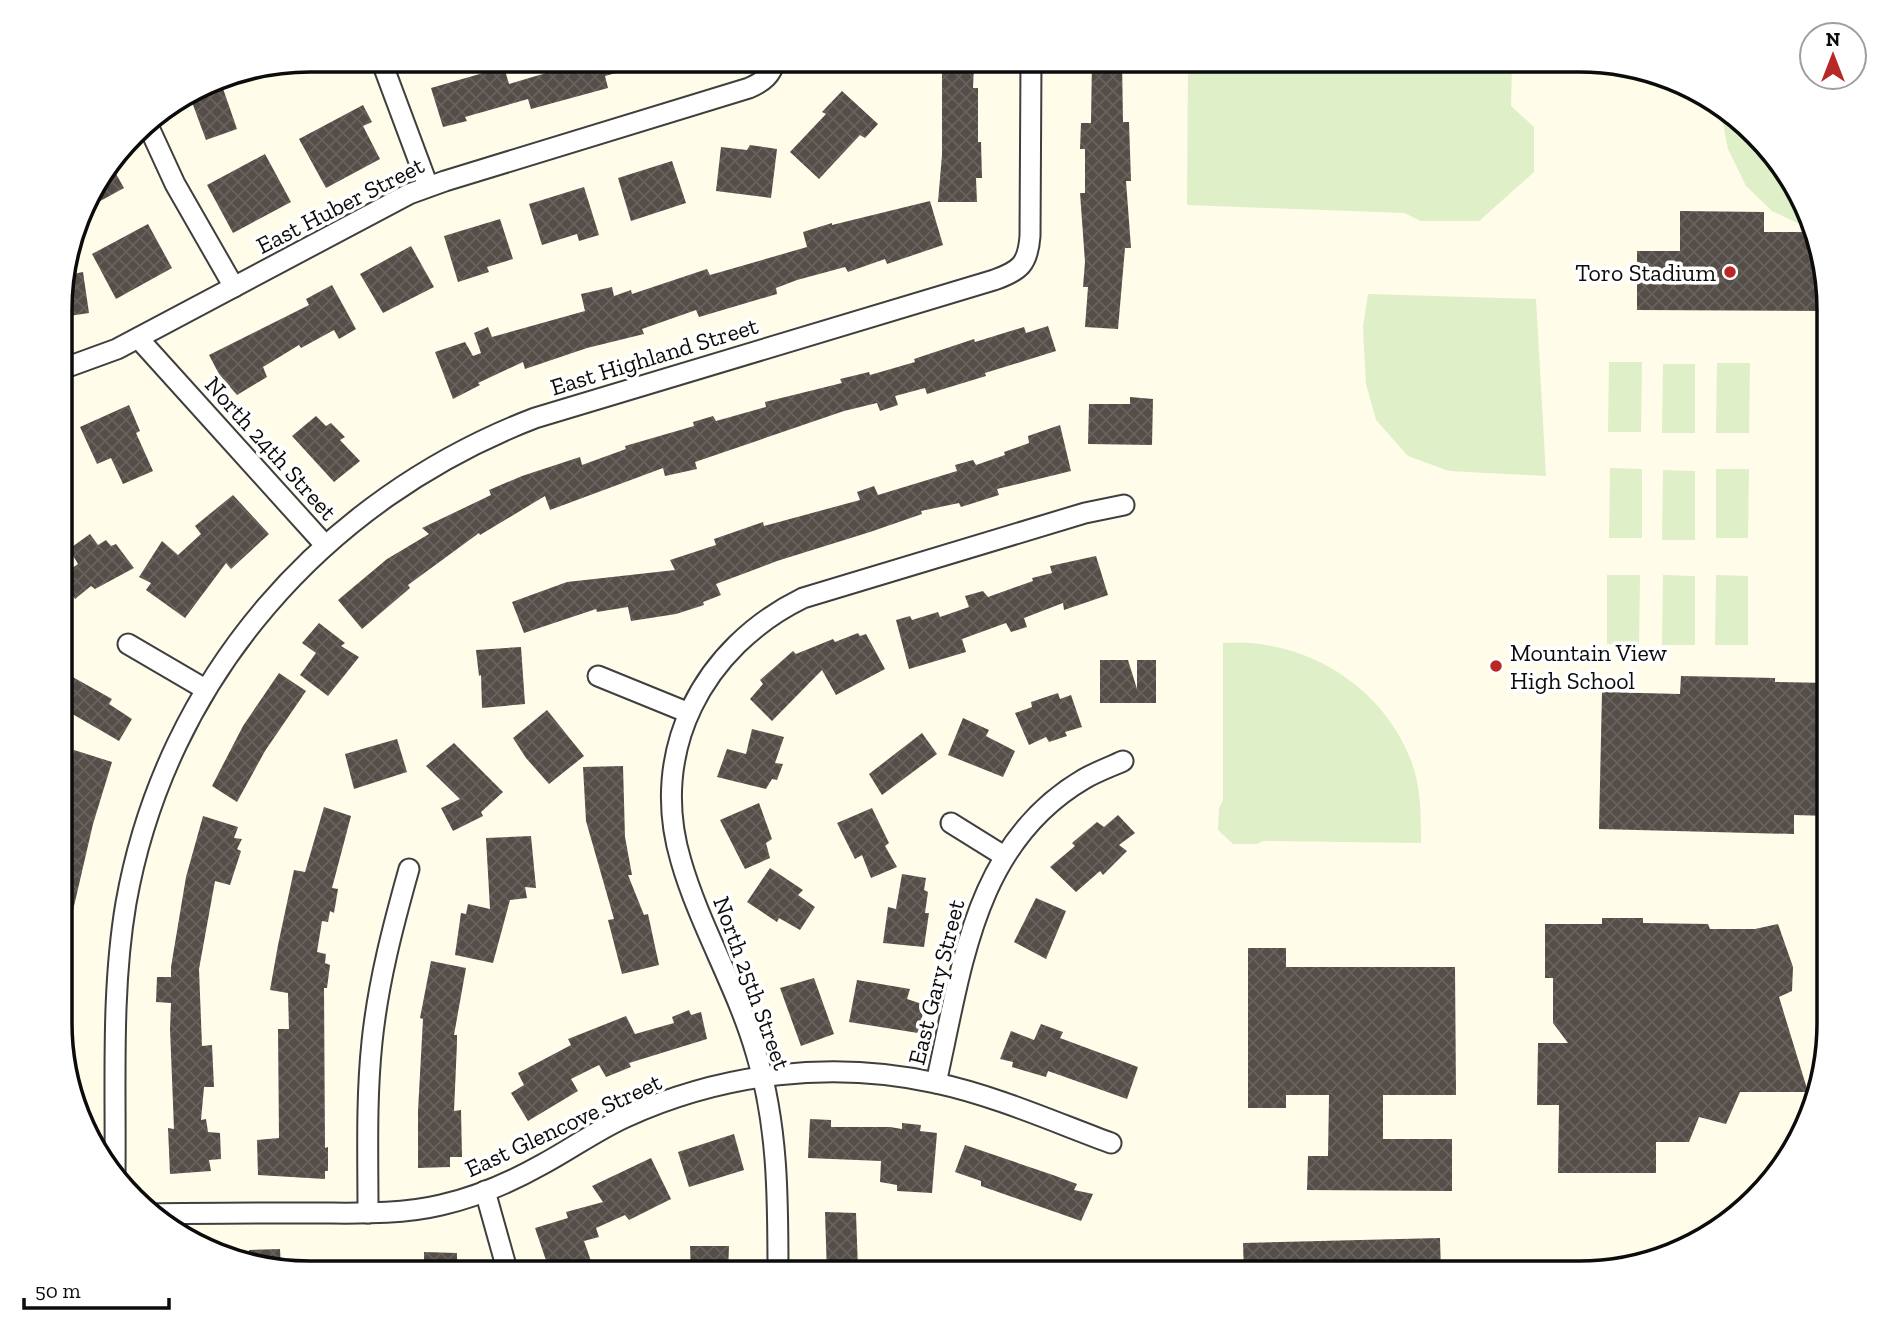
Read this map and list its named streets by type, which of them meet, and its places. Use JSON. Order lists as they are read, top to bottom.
{
  "streets": {
    "street": [
      "East Huber Street",
      "East Highland Street",
      "North 24th Street",
      "East Gary Street",
      "North 25th Street",
      "East Glencove Street"
    ]
  },
  "crossings": [
    ["East Huber Street", "North 24th Street"],
    ["East Highland Street", "North 24th Street"],
    ["East Gary Street", "East Glencove Street"],
    ["North 25th Street", "East Glencove Street"]
  ],
  "places": ["Toro Stadium", "Mountain View High School"],
  "scale_bar": "50 m",
  "north": "top"
}
